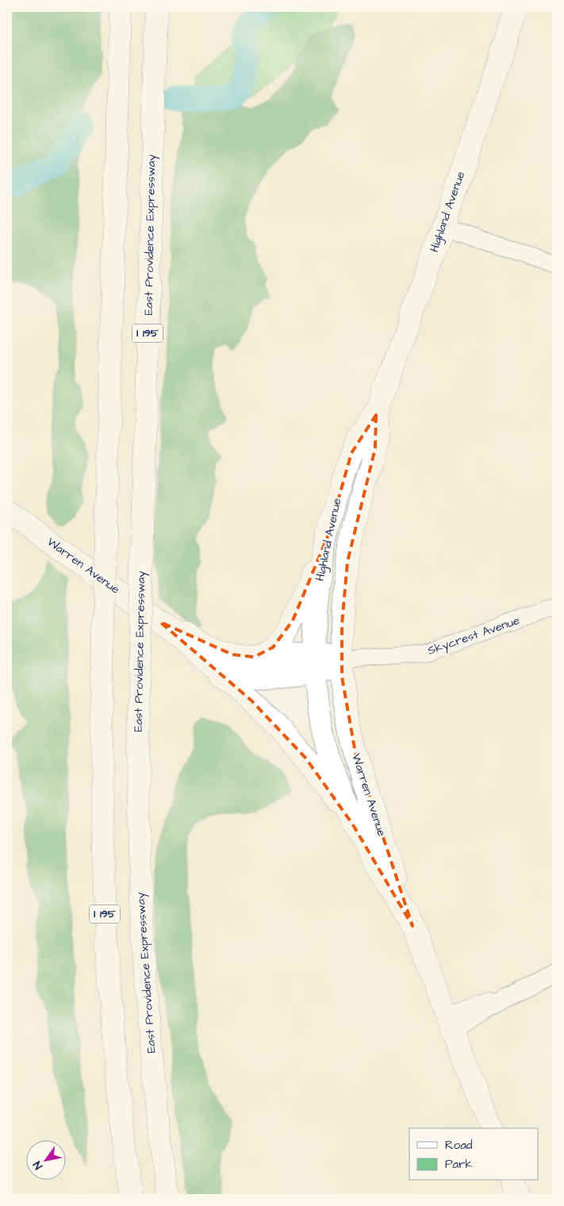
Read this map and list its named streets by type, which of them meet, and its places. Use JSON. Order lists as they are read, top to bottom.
{
  "streets": {
    "main road": [
      "Highland Avenue",
      "East Providence Expressway",
      "I 195",
      "Warren Avenue"
    ],
    "street": ["Skycrest Avenue"]
  },
  "crossings": [
    ["Highland Avenue", "Warren Avenue"],
    ["Highland Avenue", "Skycrest Avenue"],
    ["Warren Avenue", "Skycrest Avenue"]
  ],
  "legend": ["Road", "Park"],
  "north": "bottom left"
}
